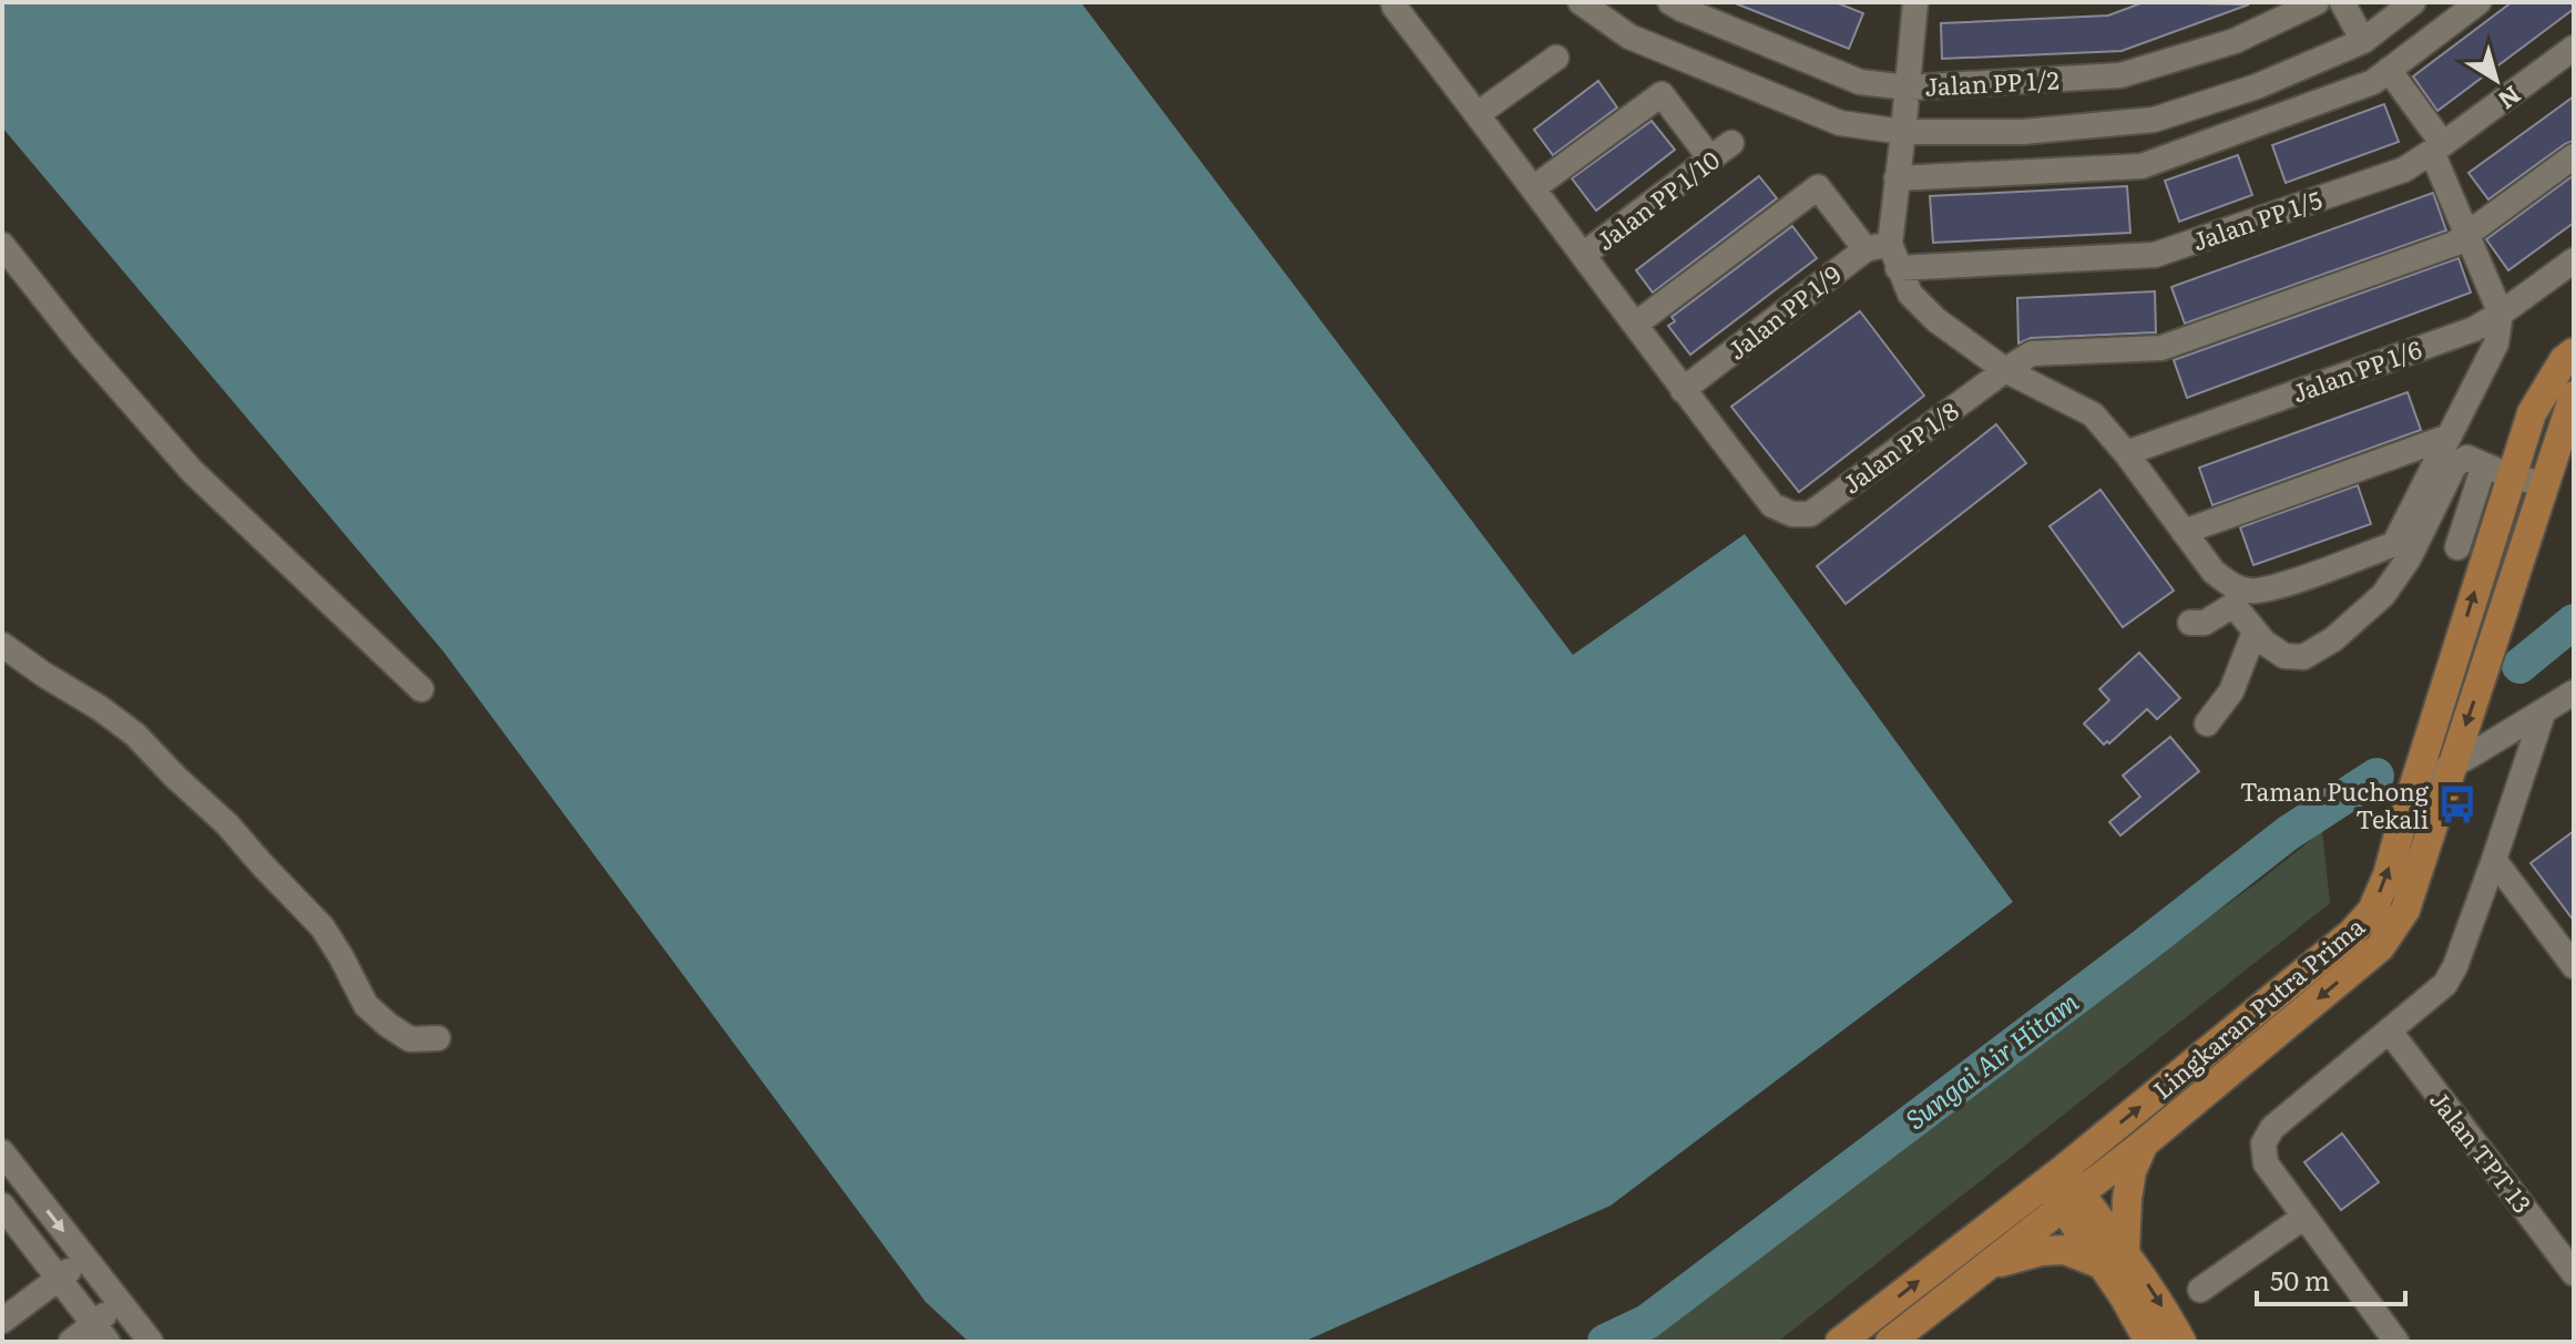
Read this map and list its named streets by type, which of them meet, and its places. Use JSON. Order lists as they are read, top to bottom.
{
  "streets": {
    "main road": ["Lingkaran Putra Prima"],
    "street": [
      "Jalan PP 1/2",
      "Jalan PP 1/10",
      "Jalan PP 1/5",
      "Jalan PP 1/9",
      "Jalan PP 1/6",
      "Jalan PP 1/8",
      "Jalan TPT 13"
    ]
  },
  "crossings": [
    ["Jalan PP 1/9", "Jalan PP 1/8"]
  ],
  "water": ["Sungai Air Hitam"],
  "places": {
    "bus stop": ["Taman Puchong Tekali"]
  },
  "scale_bar": "50 m",
  "north": "bottom right"
}
